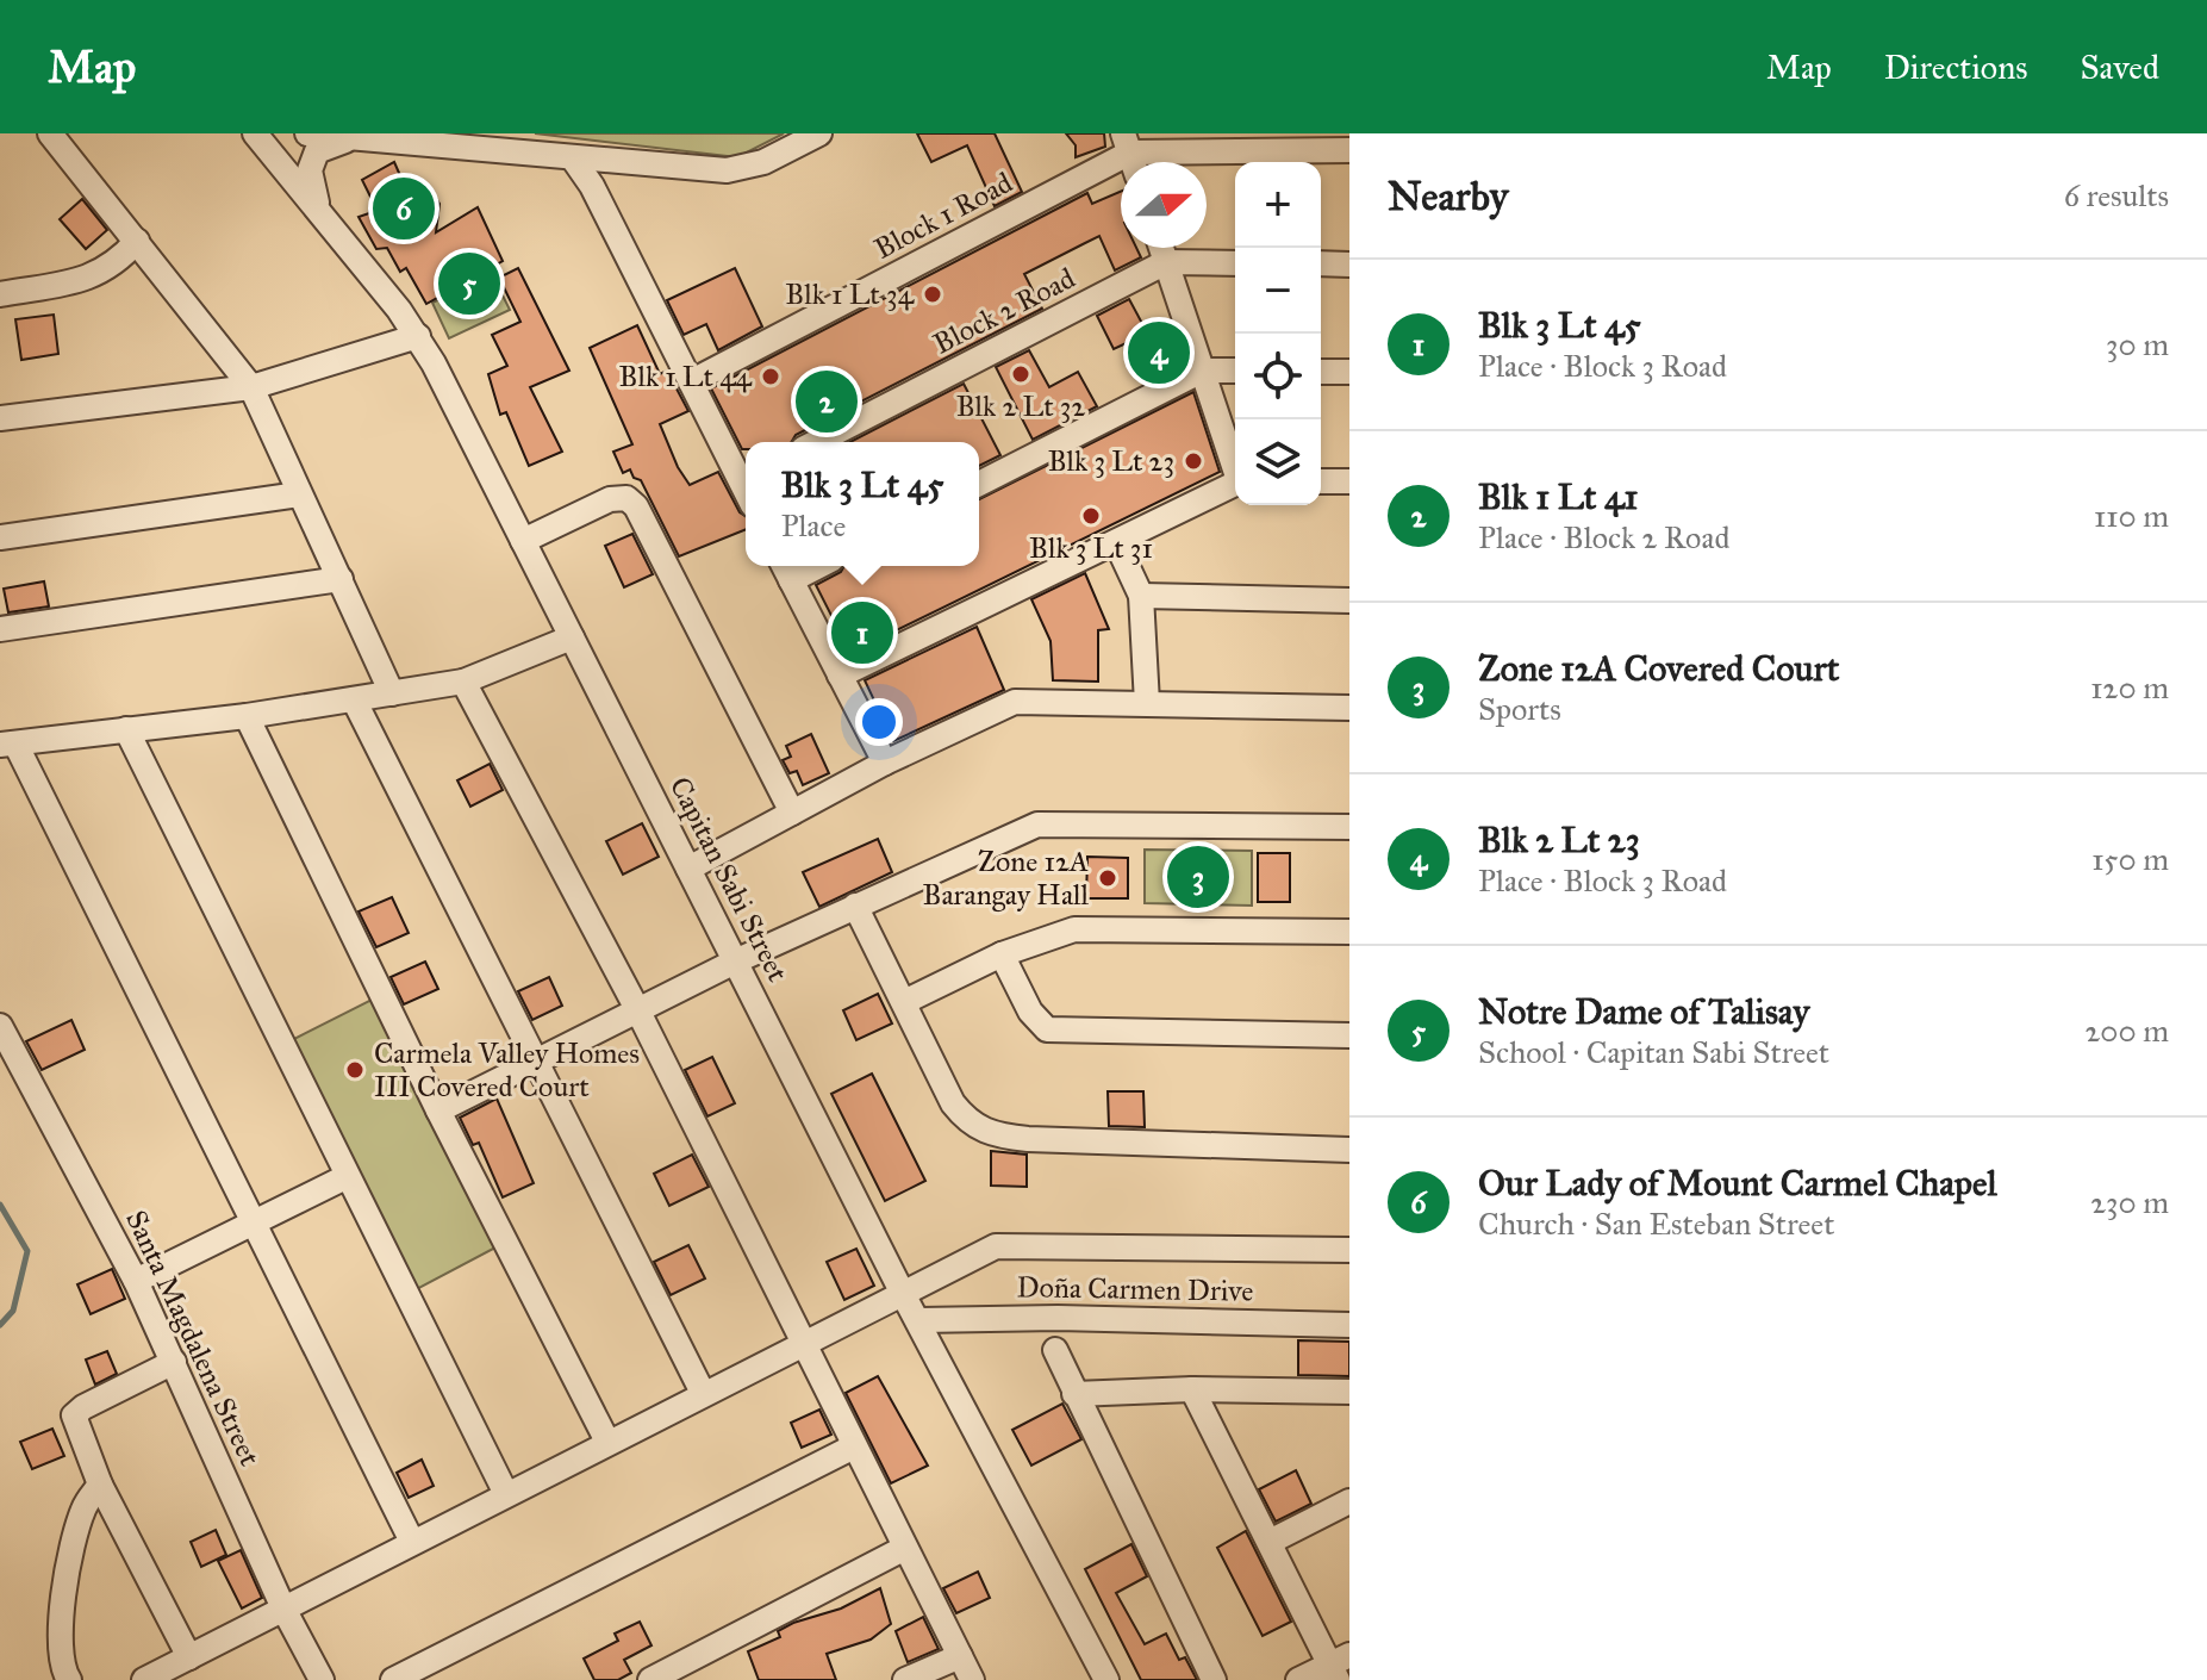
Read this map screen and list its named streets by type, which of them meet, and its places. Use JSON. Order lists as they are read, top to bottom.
{
  "streets": {
    "street": [
      "Block 1 Road",
      "Block 2 Road",
      "Capitan Sabi Street",
      "Doña Carmen Drive",
      "Santa Magdalena Street"
    ]
  },
  "crossings": [
    ["Capitan Sabi Street", "Doña Carmen Drive"]
  ],
  "places": [
    "Blk 1 Lt 34",
    "Blk 2 Lt 32",
    "Blk 1 Lt 44",
    "Blk 3 Lt 23",
    "Blk 3 Lt 31",
    "Zone 12A Barangay Hall",
    "Carmela Valley Homes III Covered Court"
  ],
  "north": "right",
  "page": {
    "header": "Map",
    "nav": ["Map", "Directions", "Saved"],
    "heading": ["Nearby", "6 results"],
    "map_buttons": ["+", "−"],
    "pins": [
      "6",
      "5",
      "4",
      "2",
      "1",
      "3"
    ],
    "list": [
      {
        "mark": "1",
        "name": "Blk 3 Lt 45",
        "note": "Place · Block 3 Road",
        "value": "30 m"
      },
      {
        "mark": "2",
        "name": "Blk 1 Lt 41",
        "note": "Place · Block 2 Road",
        "value": "110 m"
      },
      {
        "mark": "3",
        "name": "Zone 12A Covered Court",
        "note": "Sports",
        "value": "120 m"
      },
      {
        "mark": "4",
        "name": "Blk 2 Lt 23",
        "note": "Place · Block 3 Road",
        "value": "150 m"
      },
      {
        "mark": "5",
        "name": "Notre Dame of Talisay",
        "note": "School · Capitan Sabi Street",
        "value": "200 m"
      },
      {
        "mark": "6",
        "name": "Our Lady of Mount Carmel Chapel",
        "note": "Church · San Esteban Street",
        "value": "230 m"
      }
    ],
    "popup": ["Blk 3 Lt 45", "Place"]
  }
}
